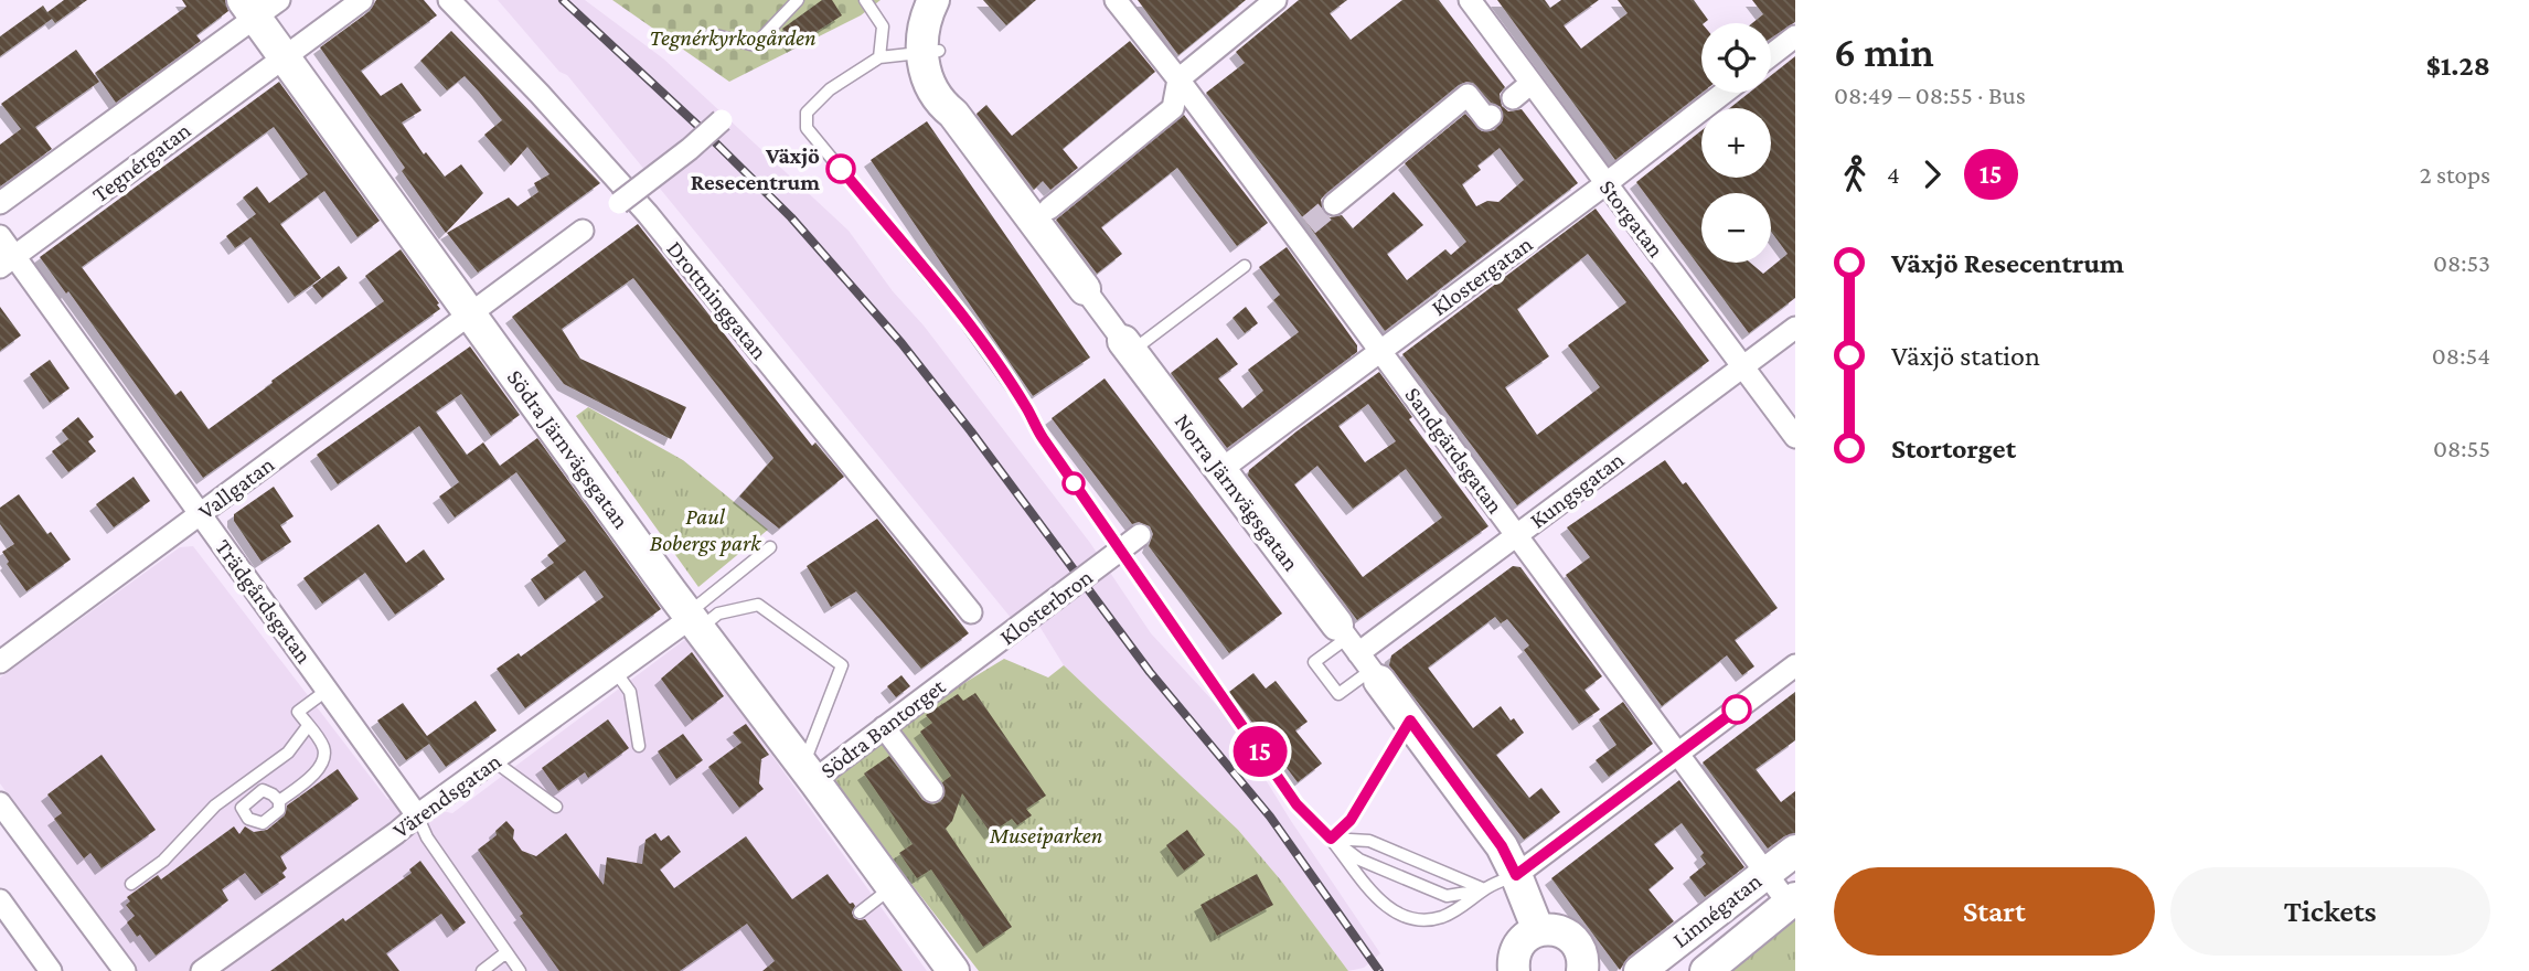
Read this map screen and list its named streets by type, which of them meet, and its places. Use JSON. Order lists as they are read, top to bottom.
{
  "streets": {
    "street": [
      "Tegnérgatan",
      "Storgatan",
      "Klostergatan",
      "Drottninggatan",
      "Södra Järnvägsgatan",
      "Sandgärdsgatan",
      "Vallgatan",
      "Kungsgatan",
      "Norra Järnvägsgatan",
      "Trädgårdsgatan",
      "Klosterbron",
      "Södra Bantorget",
      "Värendsgatan",
      "Linnégatan"
    ]
  },
  "crossings": [
    ["Tegnérgatan", "Södra Järnvägsgatan"],
    ["Tegnérgatan", "Trädgårdsgatan"],
    ["Storgatan", "Klostergatan"],
    ["Storgatan", "Kungsgatan"],
    ["Klostergatan", "Sandgärdsgatan"],
    ["Klostergatan", "Norra Järnvägsgatan"],
    ["Södra Järnvägsgatan", "Vallgatan"],
    ["Södra Järnvägsgatan", "Södra Bantorget"],
    ["Södra Järnvägsgatan", "Värendsgatan"],
    ["Sandgärdsgatan", "Kungsgatan"],
    ["Sandgärdsgatan", "Linnégatan"],
    ["Vallgatan", "Trädgårdsgatan"],
    ["Kungsgatan", "Norra Järnvägsgatan"],
    ["Trädgårdsgatan", "Värendsgatan"],
    ["Klosterbron", "Södra Bantorget"]
  ],
  "parks": ["Tegnérkyrkogården", "Paul Bobergs park", "Museiparken"],
  "places": ["Växjö Resecentrum"],
  "lines": ["bus line 15"],
  "page": {
    "on_map": "15",
    "heading": ["6 min", "08:49 – 08:55 · Bus", "$1.28"],
    "map_buttons": ["+", "−"],
    "legs": ["4", "15", "2 stops"],
    "list": [
      {
        "name": "Växjö Resecentrum",
        "value": "08:53"
      },
      {
        "name": "Växjö station",
        "value": "08:54"
      },
      {
        "name": "Stortorget",
        "value": "08:55"
      }
    ],
    "buttons": ["Start", "Tickets"]
  }
}
